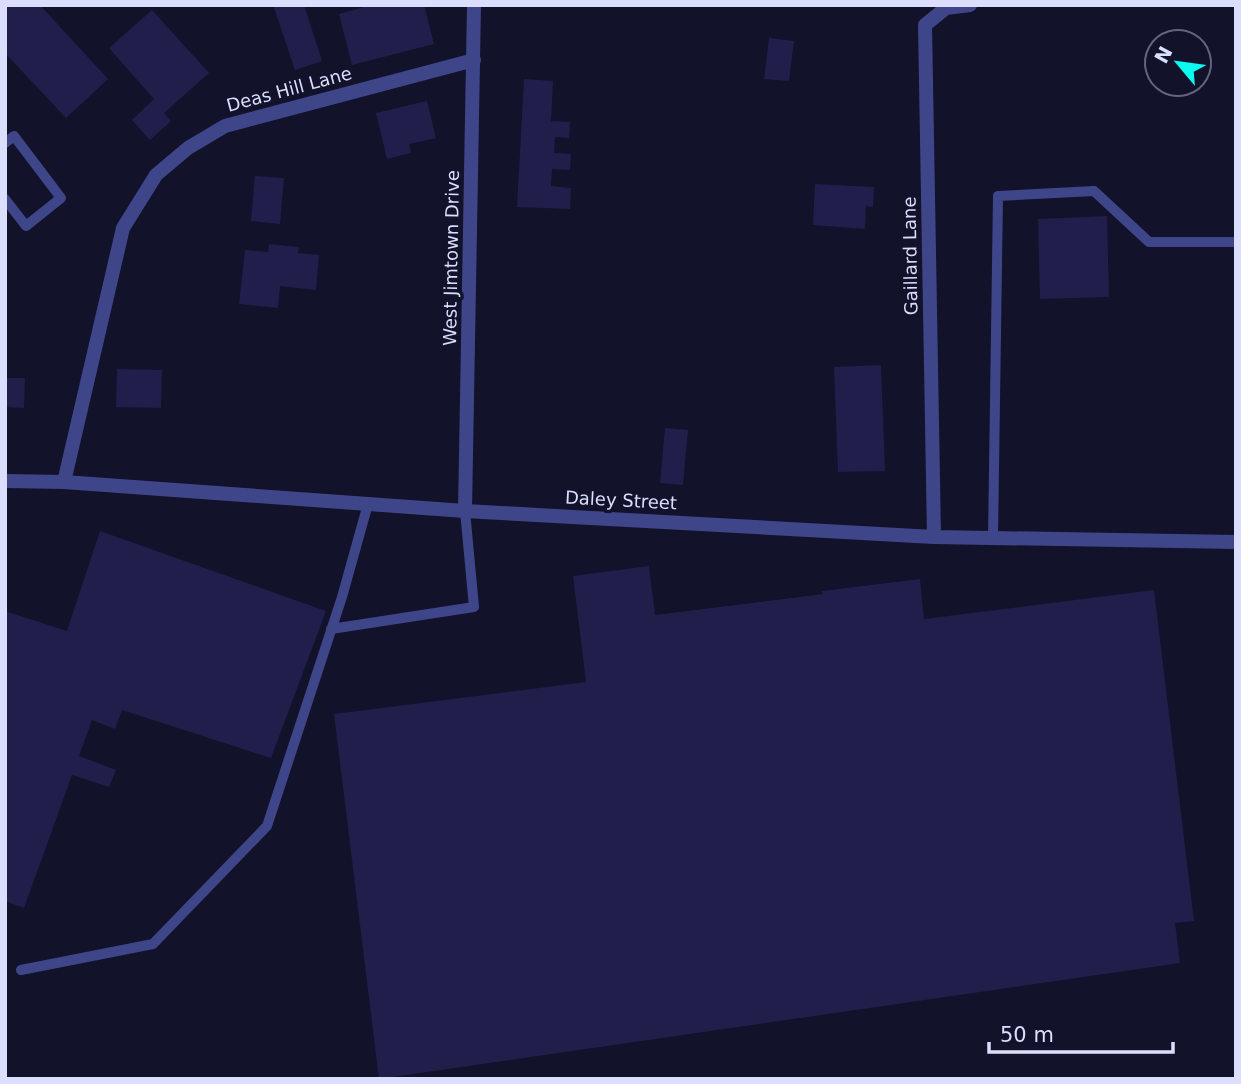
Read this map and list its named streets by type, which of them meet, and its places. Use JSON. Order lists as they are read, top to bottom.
{
  "streets": {
    "street": [
      "Deas Hill Lane",
      "Gaillard Lane",
      "West Jimtown Drive",
      "Daley Street"
    ]
  },
  "crossings": [
    ["Deas Hill Lane", "West Jimtown Drive"],
    ["Deas Hill Lane", "Daley Street"],
    ["Gaillard Lane", "Daley Street"],
    ["West Jimtown Drive", "Daley Street"]
  ],
  "scale_bar": "50 m",
  "north": "top left"
}
